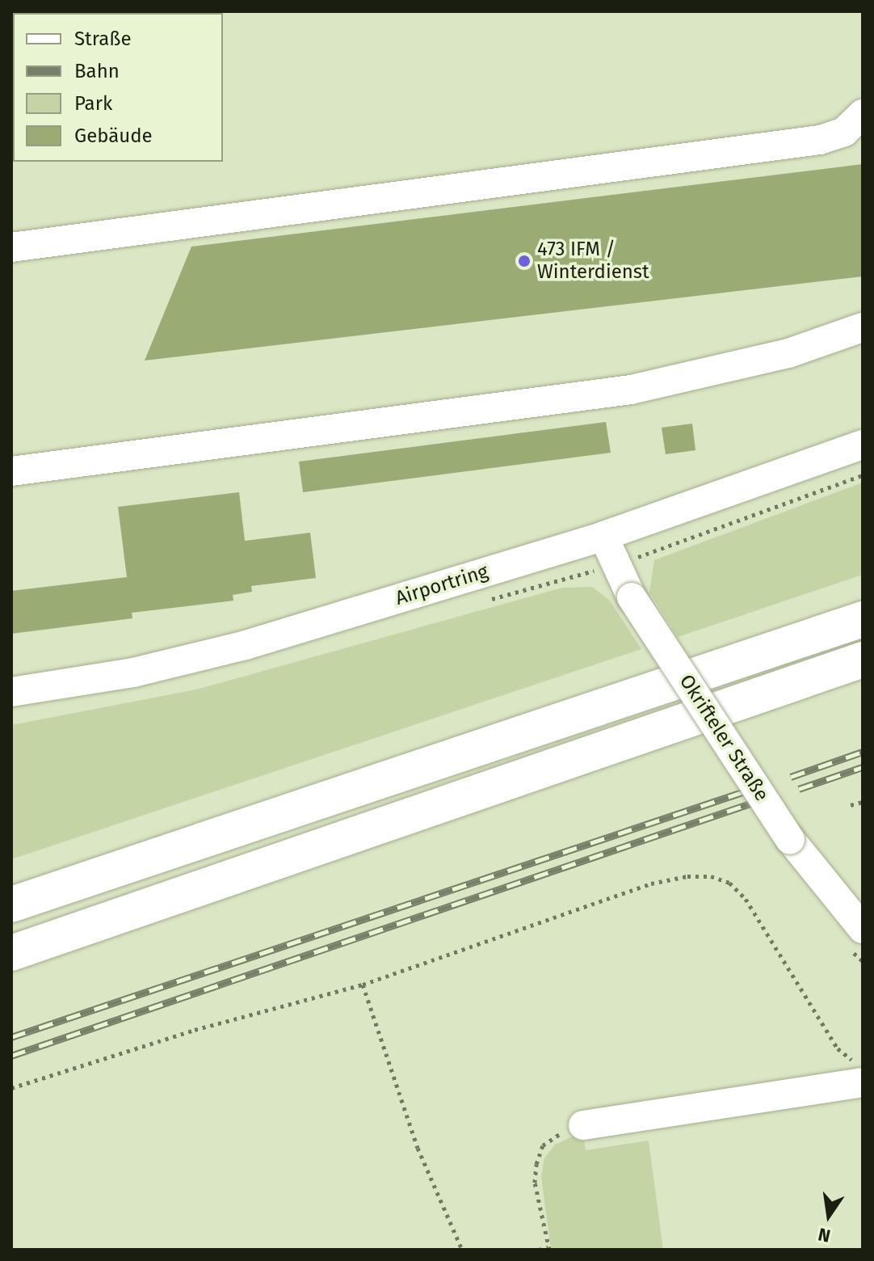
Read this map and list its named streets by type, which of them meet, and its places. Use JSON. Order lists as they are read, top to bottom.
{
  "streets": {
    "street": ["Airportring", "Okrifteler Straße"]
  },
  "crossings": [
    ["Airportring", "Okrifteler Straße"]
  ],
  "places": ["473 IFM / Winterdienst"],
  "legend": [
    "Straße",
    "Bahn",
    "Park",
    "Gebäude"
  ],
  "north": "bottom"
}
